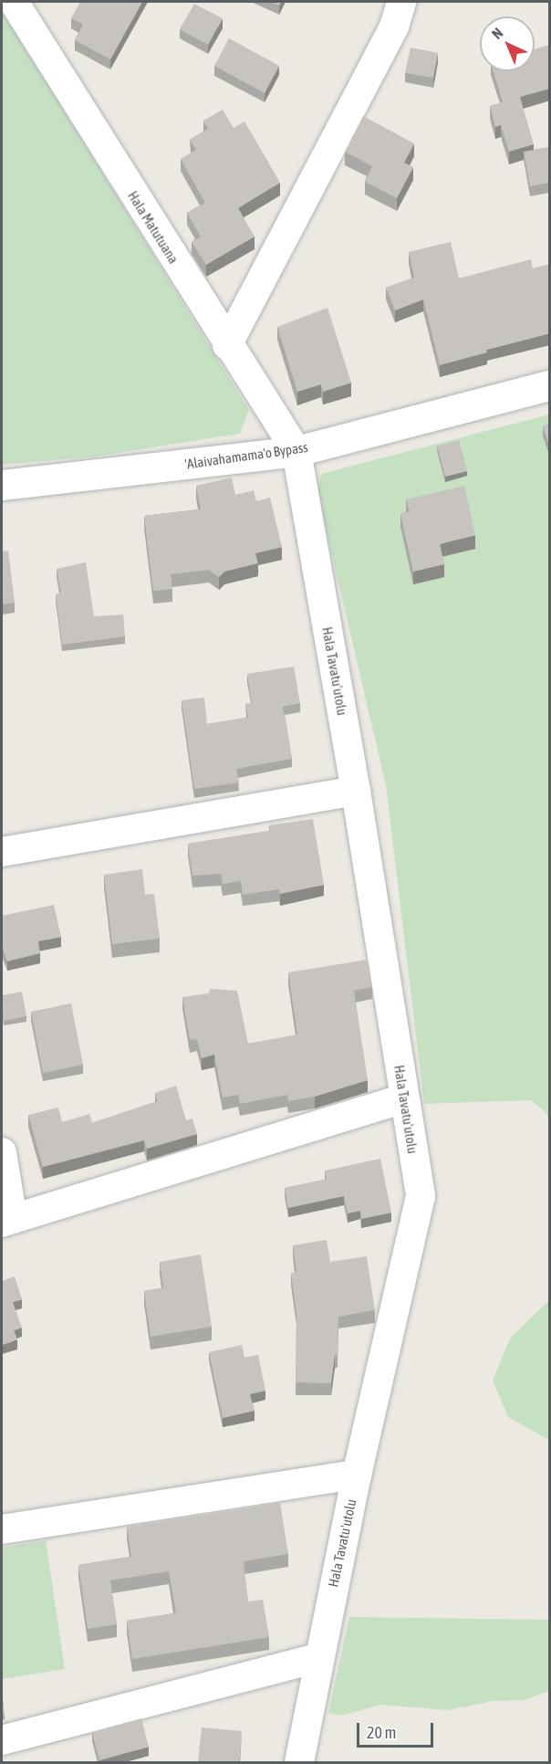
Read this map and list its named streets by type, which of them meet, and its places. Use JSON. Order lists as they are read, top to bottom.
{
  "streets": {
    "main road": ["'Alaivahamama'o Bypass"],
    "street": ["Hala Matutuana", "Hala Tavatu'utolu"]
  },
  "crossings": [
    ["Hala Matutuana", "'Alaivahamama'o Bypass"],
    ["Hala Matutuana", "Hala Tavatu'utolu"],
    ["'Alaivahamama'o Bypass", "Hala Tavatu'utolu"]
  ],
  "scale_bar": "20 m",
  "north": "top left"
}
